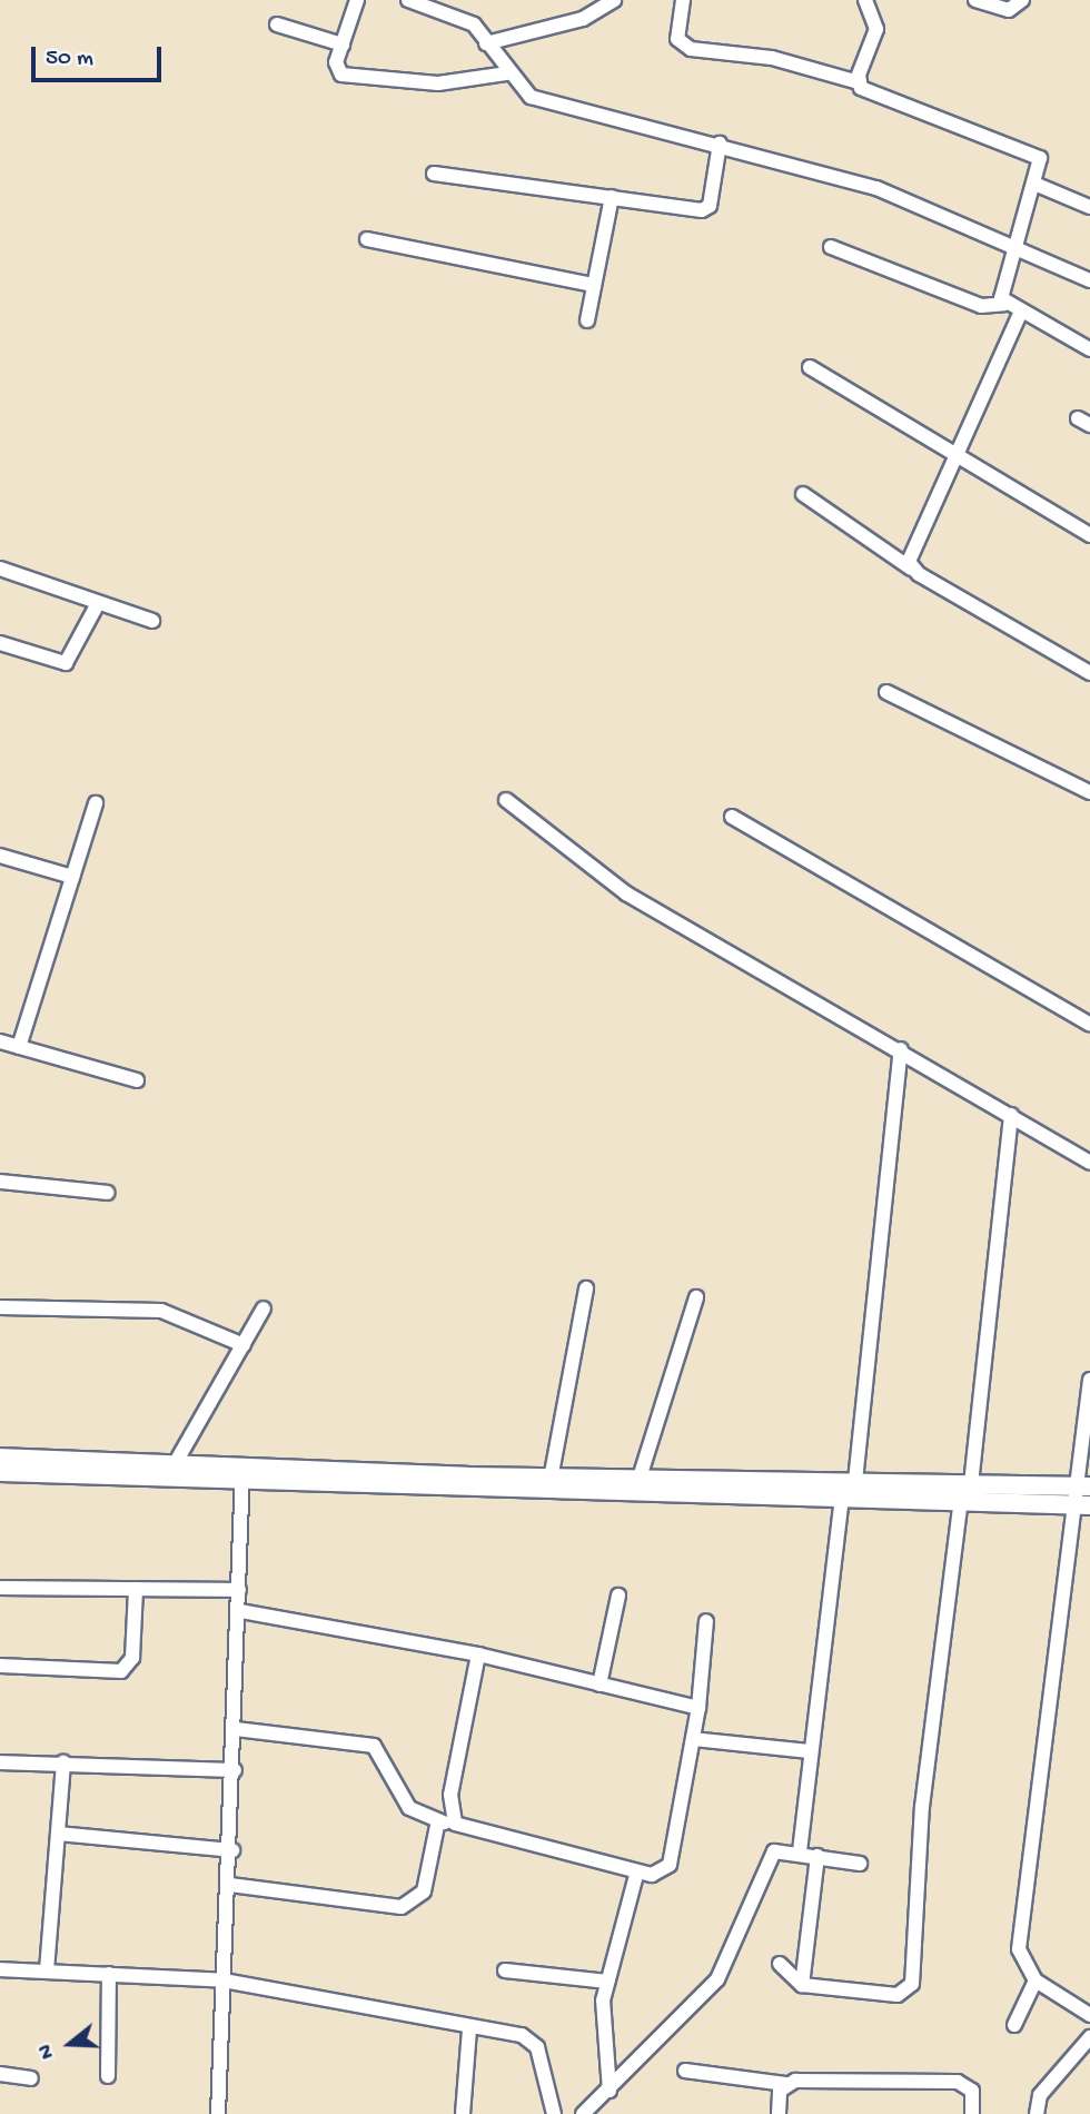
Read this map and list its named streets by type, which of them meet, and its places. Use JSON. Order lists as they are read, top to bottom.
{
  "scale_bar": "50 m",
  "north": "left"
}
